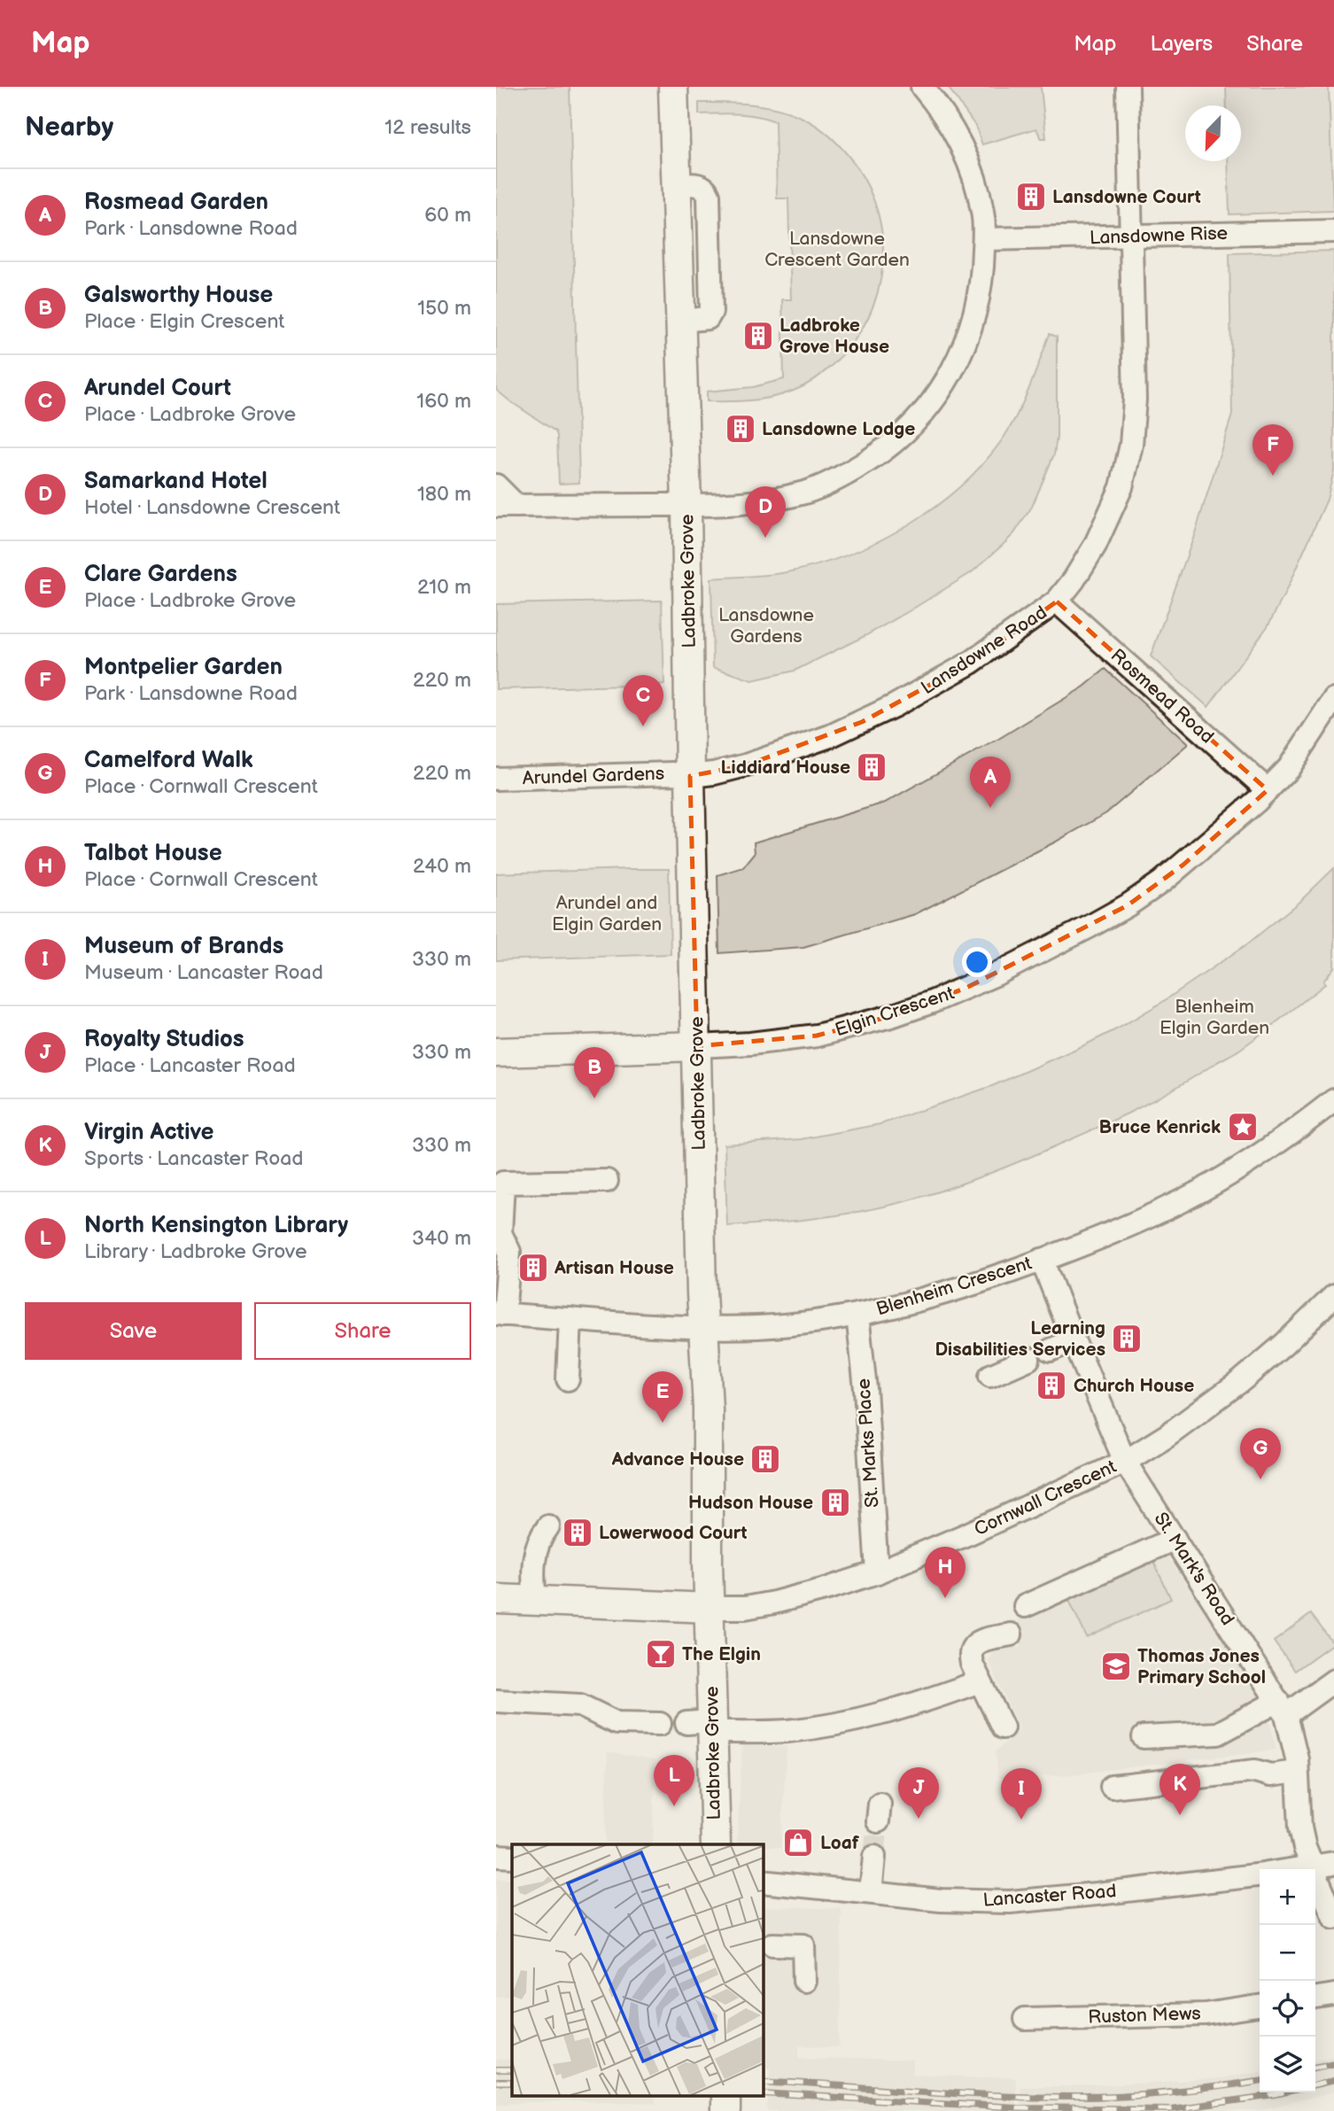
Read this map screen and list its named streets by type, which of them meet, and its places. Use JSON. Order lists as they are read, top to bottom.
{
  "streets": {
    "main road": ["Ladbroke Grove", "Elgin Crescent"],
    "street": [
      "Lansdowne Rise",
      "Lansdowne Road",
      "Rosmead Road",
      "Arundel Gardens",
      "Blenheim Crescent",
      "St. Marks Place",
      "Cornwall Crescent",
      "St. Mark's Road",
      "Lancaster Road",
      "Ruston Mews"
    ]
  },
  "crossings": [
    ["Lansdowne Rise", "Lansdowne Road"],
    ["Ladbroke Grove", "Lansdowne Road"],
    ["Ladbroke Grove", "Arundel Gardens"],
    ["Ladbroke Grove", "Elgin Crescent"],
    ["Ladbroke Grove", "Blenheim Crescent"],
    ["Ladbroke Grove", "Cornwall Crescent"],
    ["Lansdowne Road", "Rosmead Road"],
    ["Lansdowne Road", "Arundel Gardens"],
    ["Rosmead Road", "Elgin Crescent"],
    ["Blenheim Crescent", "St. Marks Place"],
    ["Blenheim Crescent", "St. Mark's Road"],
    ["St. Marks Place", "Cornwall Crescent"],
    ["Cornwall Crescent", "St. Mark's Road"],
    ["St. Mark's Road", "Lancaster Road"]
  ],
  "parks": [
    "Lansdowne Crescent Garden",
    "Lansdowne Gardens",
    "Arundel and Elgin Garden",
    "Blenheim Elgin Garden"
  ],
  "places": {
    "building": [
      "Lansdowne Court",
      "Ladbroke Grove House",
      "Lansdowne Lodge",
      "Liddiard House",
      "Artisan House",
      "Learning Disabilities Services",
      "Church House",
      "Advance House",
      "Hudson House",
      "Lowerwood Court"
    ],
    "place": ["Bruce Kenrick"],
    "bar": ["The Elgin"],
    "school or university": ["Thomas Jones Primary School"],
    "shop": ["Loaf"]
  },
  "north": "bottom left",
  "page": {
    "header": "Map",
    "nav": ["Map", "Layers", "Share"],
    "heading": ["Nearby", "12 results"],
    "list": [
      {
        "mark": "A",
        "name": "Rosmead Garden",
        "note": "Park · Lansdowne Road",
        "value": "60 m"
      },
      {
        "mark": "B",
        "name": "Galsworthy House",
        "note": "Place · Elgin Crescent",
        "value": "150 m"
      },
      {
        "mark": "C",
        "name": "Arundel Court",
        "note": "Place · Ladbroke Grove",
        "value": "160 m"
      },
      {
        "mark": "D",
        "name": "Samarkand Hotel",
        "note": "Hotel · Lansdowne Crescent",
        "value": "180 m"
      },
      {
        "mark": "E",
        "name": "Clare Gardens",
        "note": "Place · Ladbroke Grove",
        "value": "210 m"
      },
      {
        "mark": "F",
        "name": "Montpelier Garden",
        "note": "Park · Lansdowne Road",
        "value": "220 m"
      },
      {
        "mark": "G",
        "name": "Camelford Walk",
        "note": "Place · Cornwall Crescent",
        "value": "220 m"
      },
      {
        "mark": "H",
        "name": "Talbot House",
        "note": "Place · Cornwall Crescent",
        "value": "240 m"
      },
      {
        "mark": "I",
        "name": "Museum of Brands",
        "note": "Museum · Lancaster Road",
        "value": "330 m"
      },
      {
        "mark": "J",
        "name": "Royalty Studios",
        "note": "Place · Lancaster Road",
        "value": "330 m"
      },
      {
        "mark": "K",
        "name": "Virgin Active",
        "note": "Sports · Lancaster Road",
        "value": "330 m"
      },
      {
        "mark": "L",
        "name": "North Kensington Library",
        "note": "Library · Ladbroke Grove",
        "value": "340 m"
      }
    ],
    "pins": [
      "F",
      "D",
      "C",
      "A",
      "B",
      "E",
      "G",
      "H",
      "L",
      "K",
      "J",
      "I"
    ],
    "buttons": ["Save", "Share"],
    "map_buttons": ["+", "−"]
  }
}
